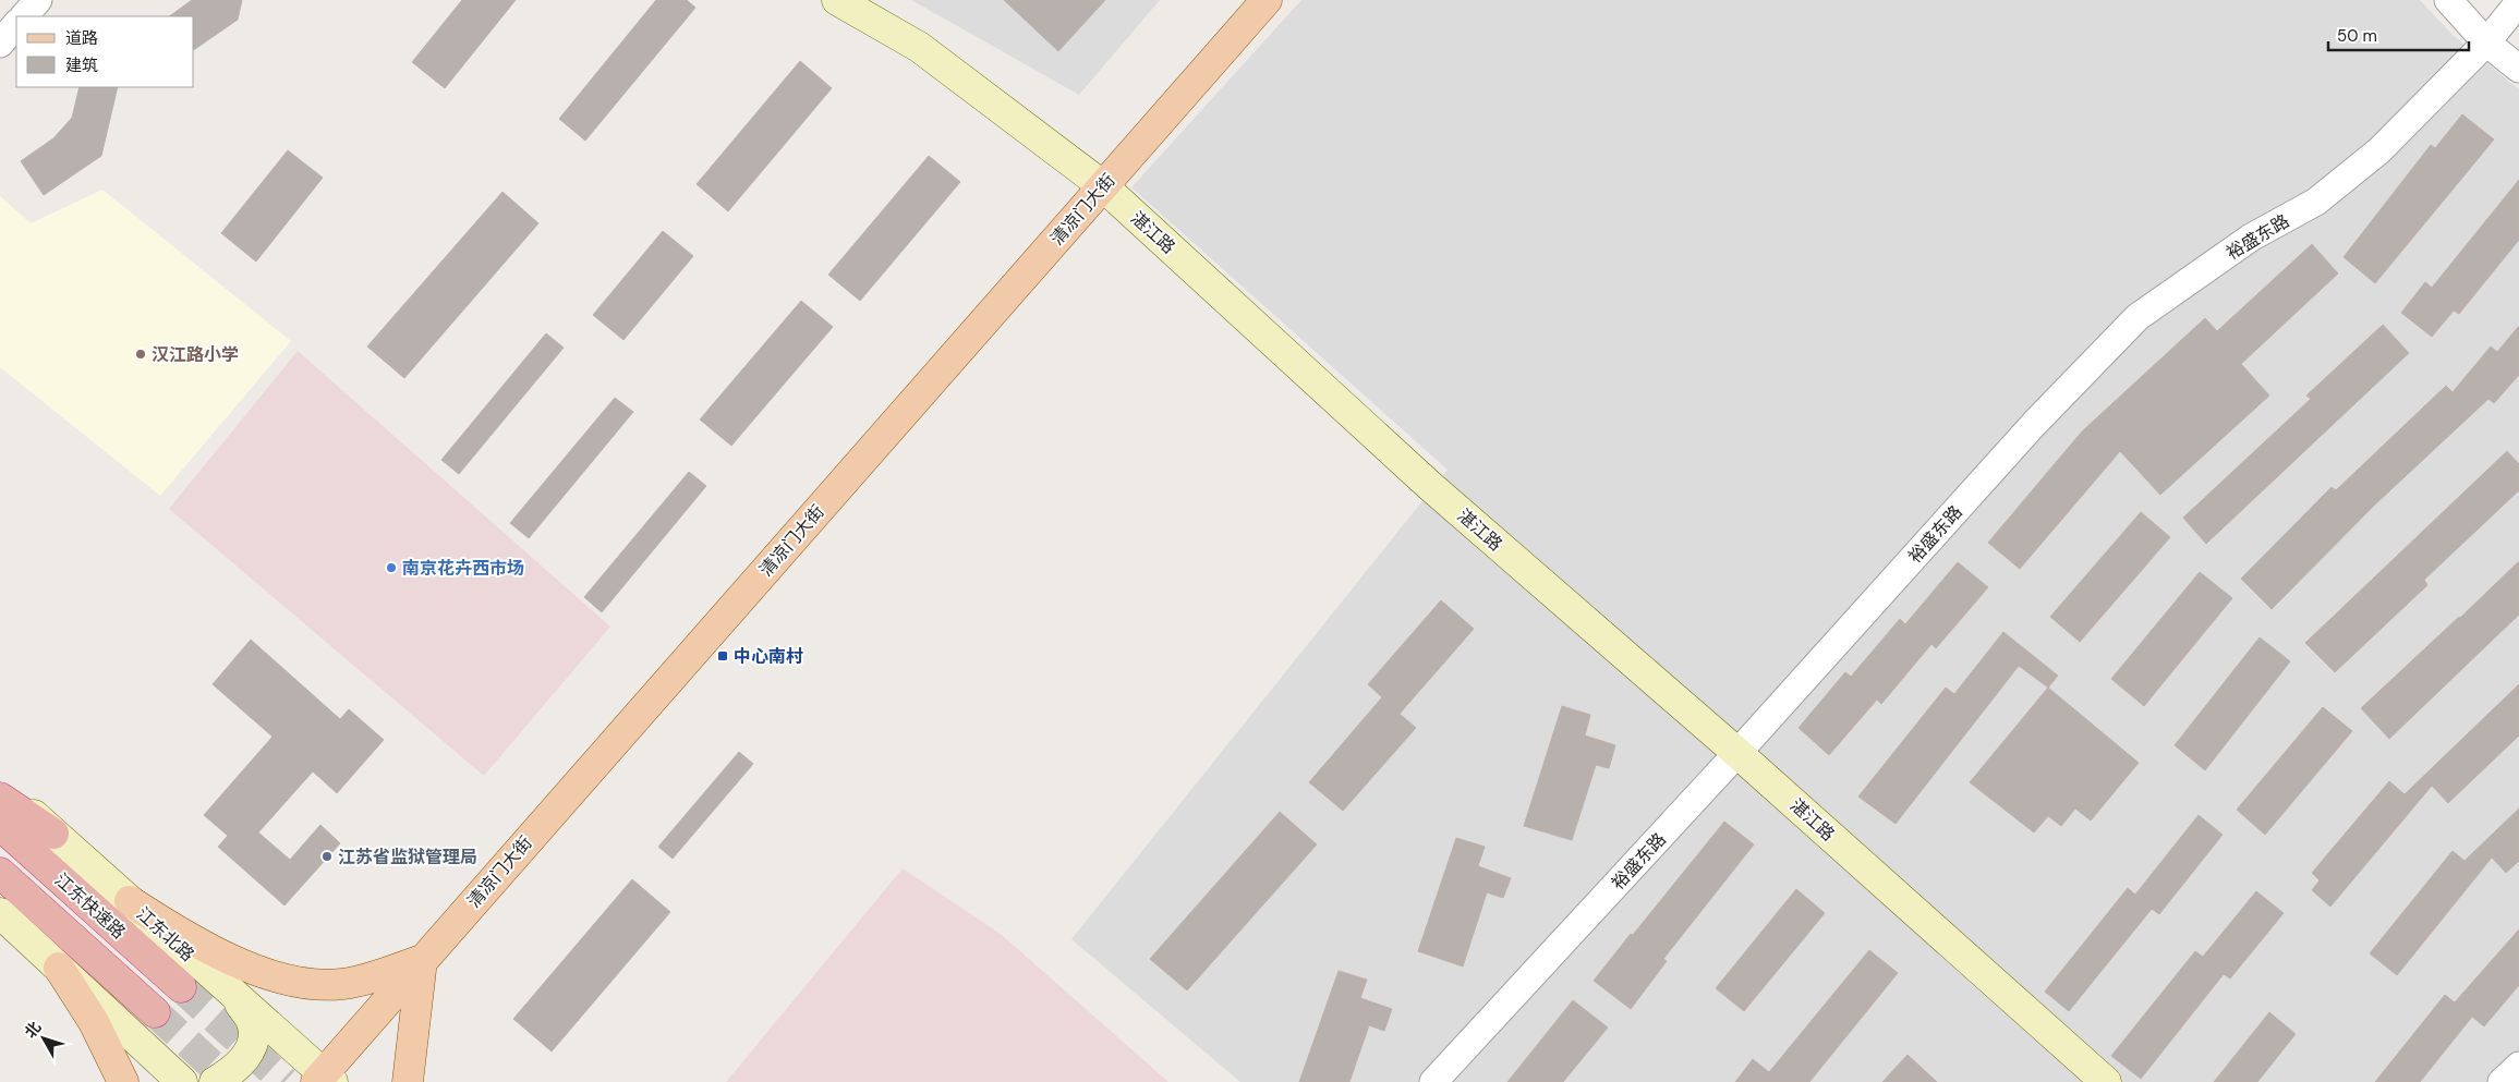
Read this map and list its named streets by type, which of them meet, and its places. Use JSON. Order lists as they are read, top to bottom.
{
  "streets": {
    "highway": ["江东快速路"],
    "main road": ["清凉门大街", "湛江路", "江东北路"],
    "street": ["裕盛东路"]
  },
  "crossings": [
    ["清凉门大街", "湛江路"],
    ["清凉门大街", "江东北路"],
    ["湛江路", "裕盛东路"]
  ],
  "places": {
    "other": ["汉江路小学", "南京花卉西市场", "江苏省监狱管理局"],
    "transit": ["中心南村"]
  },
  "legend": ["道路", "建筑"],
  "scale_bar": "50 m",
  "north": "top left"
}
